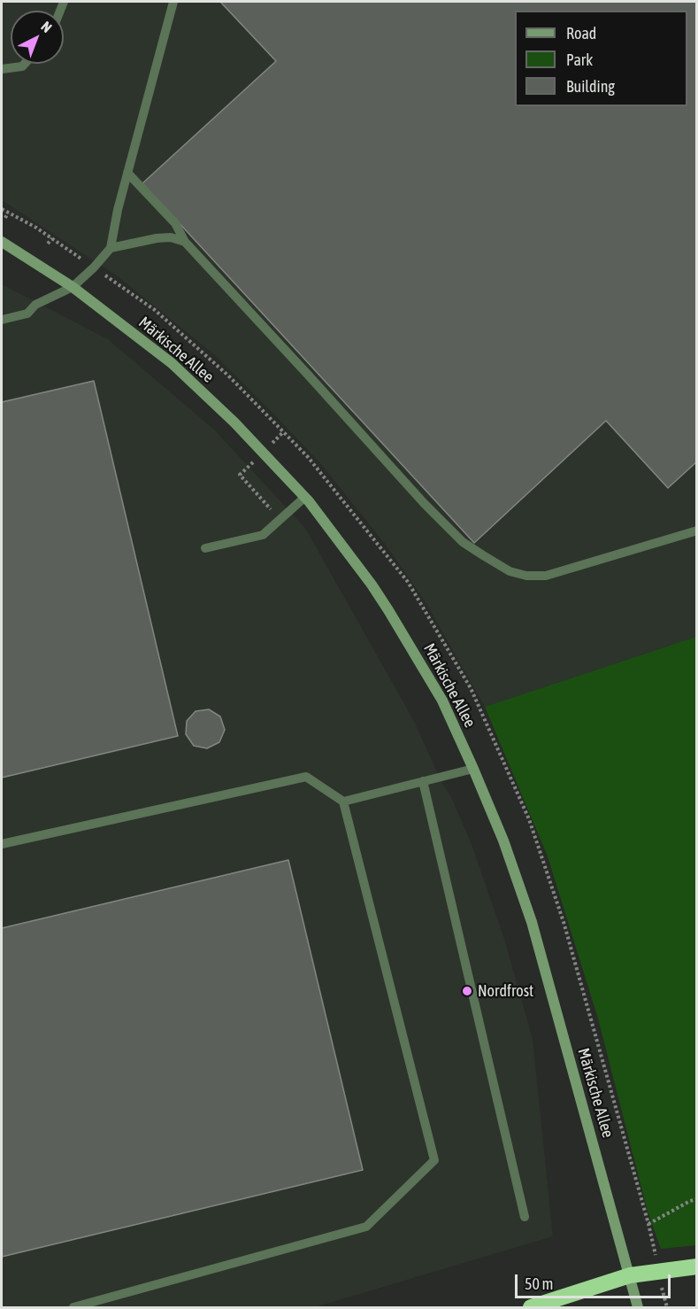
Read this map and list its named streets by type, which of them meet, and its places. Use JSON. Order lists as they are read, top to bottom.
{
  "streets": {
    "street": ["Märkische Allee"]
  },
  "places": ["Nordfrost"],
  "legend": ["Road", "Park", "Building"],
  "scale_bar": "50 m",
  "north": "top right"
}
